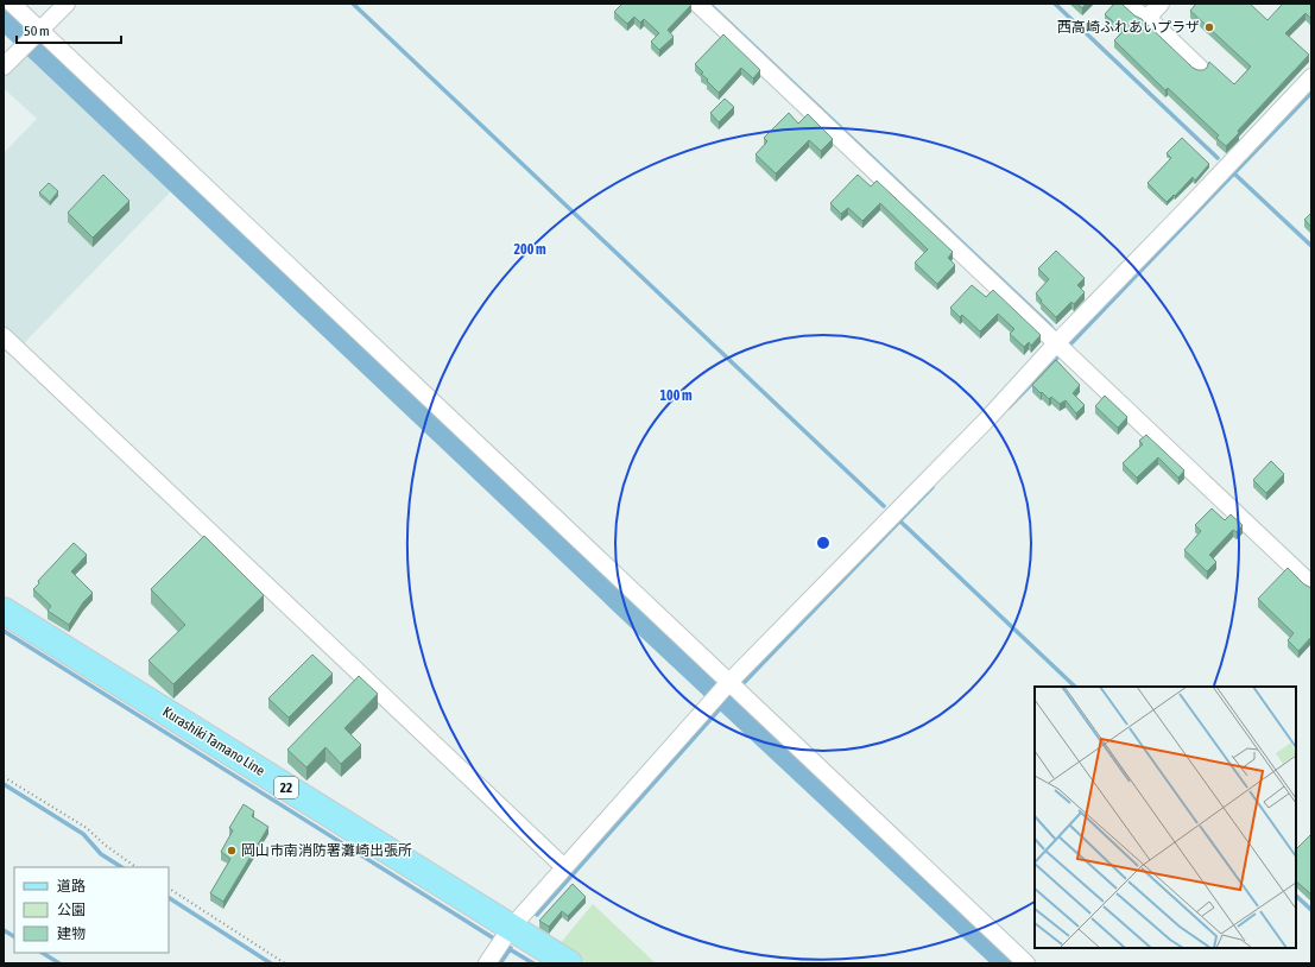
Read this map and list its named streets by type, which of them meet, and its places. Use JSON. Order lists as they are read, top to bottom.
{
  "streets": {
    "main road": ["Kurashiki Tamano Line", "22"]
  },
  "places": ["西高崎ふれあいプラザ", "岡山市南消防署灘崎出張所"],
  "legend": ["道路", "公園", "建物"],
  "scale_bar": "50 m",
  "rings": ["200 m", "100 m"]
}
